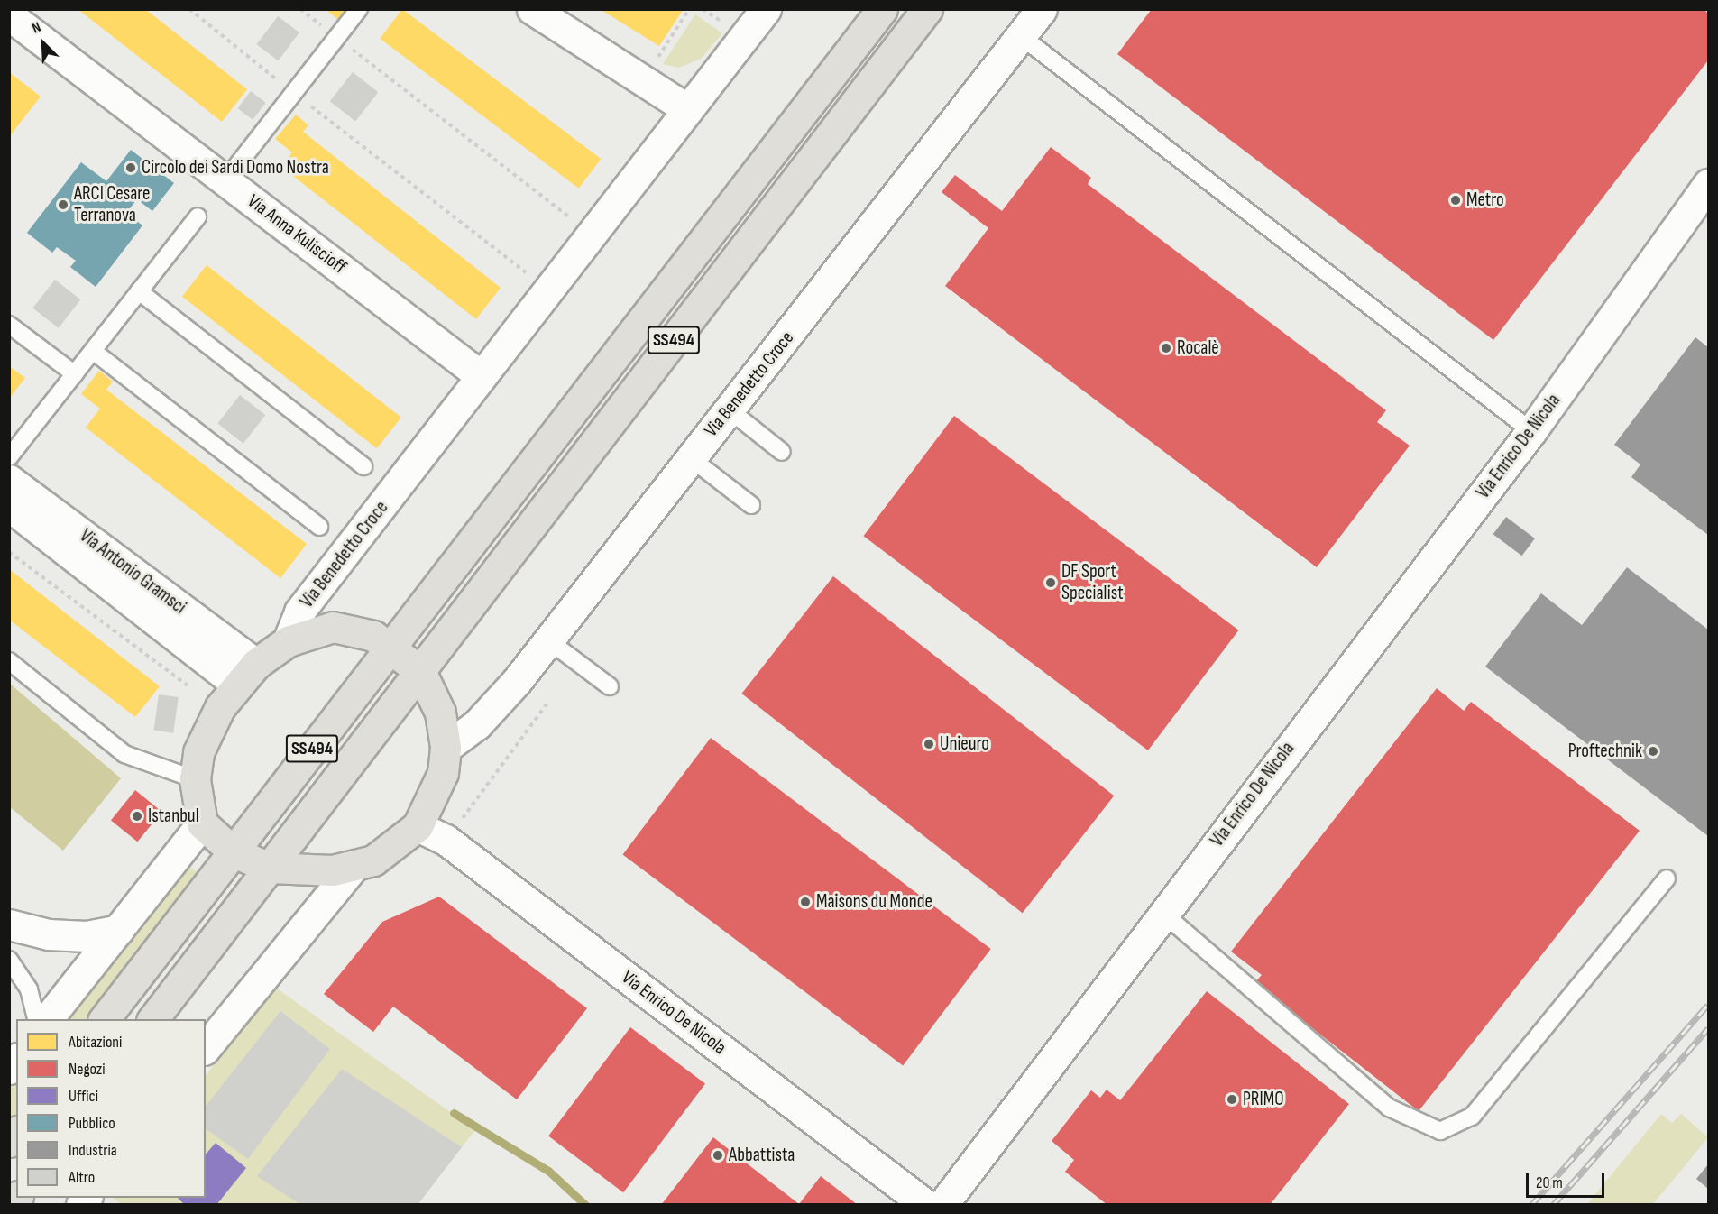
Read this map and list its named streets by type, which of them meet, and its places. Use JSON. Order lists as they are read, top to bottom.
{
  "streets": {
    "main road": ["SS494"],
    "street": [
      "Via Anna Kuliscioff",
      "Via Benedetto Croce",
      "Via Enrico De Nicola",
      "Via Antonio Gramsci"
    ]
  },
  "crossings": [
    ["Via Anna Kuliscioff", "Via Benedetto Croce"]
  ],
  "places": [
    "Circolo dei Sardi Domo Nostra",
    "Metro",
    "ARCI Cesare Terranova",
    "Rocalè",
    "DF Sport Specialist",
    "Unieuro",
    "Proftechnik",
    "Istanbul",
    "Maisons du Monde",
    "PRIMO",
    "Abbattista"
  ],
  "legend": [
    "Abitazioni",
    "Negozi",
    "Uffici",
    "Pubblico",
    "Industria",
    "Altro"
  ],
  "scale_bar": "20 m",
  "north": "top left"
}
